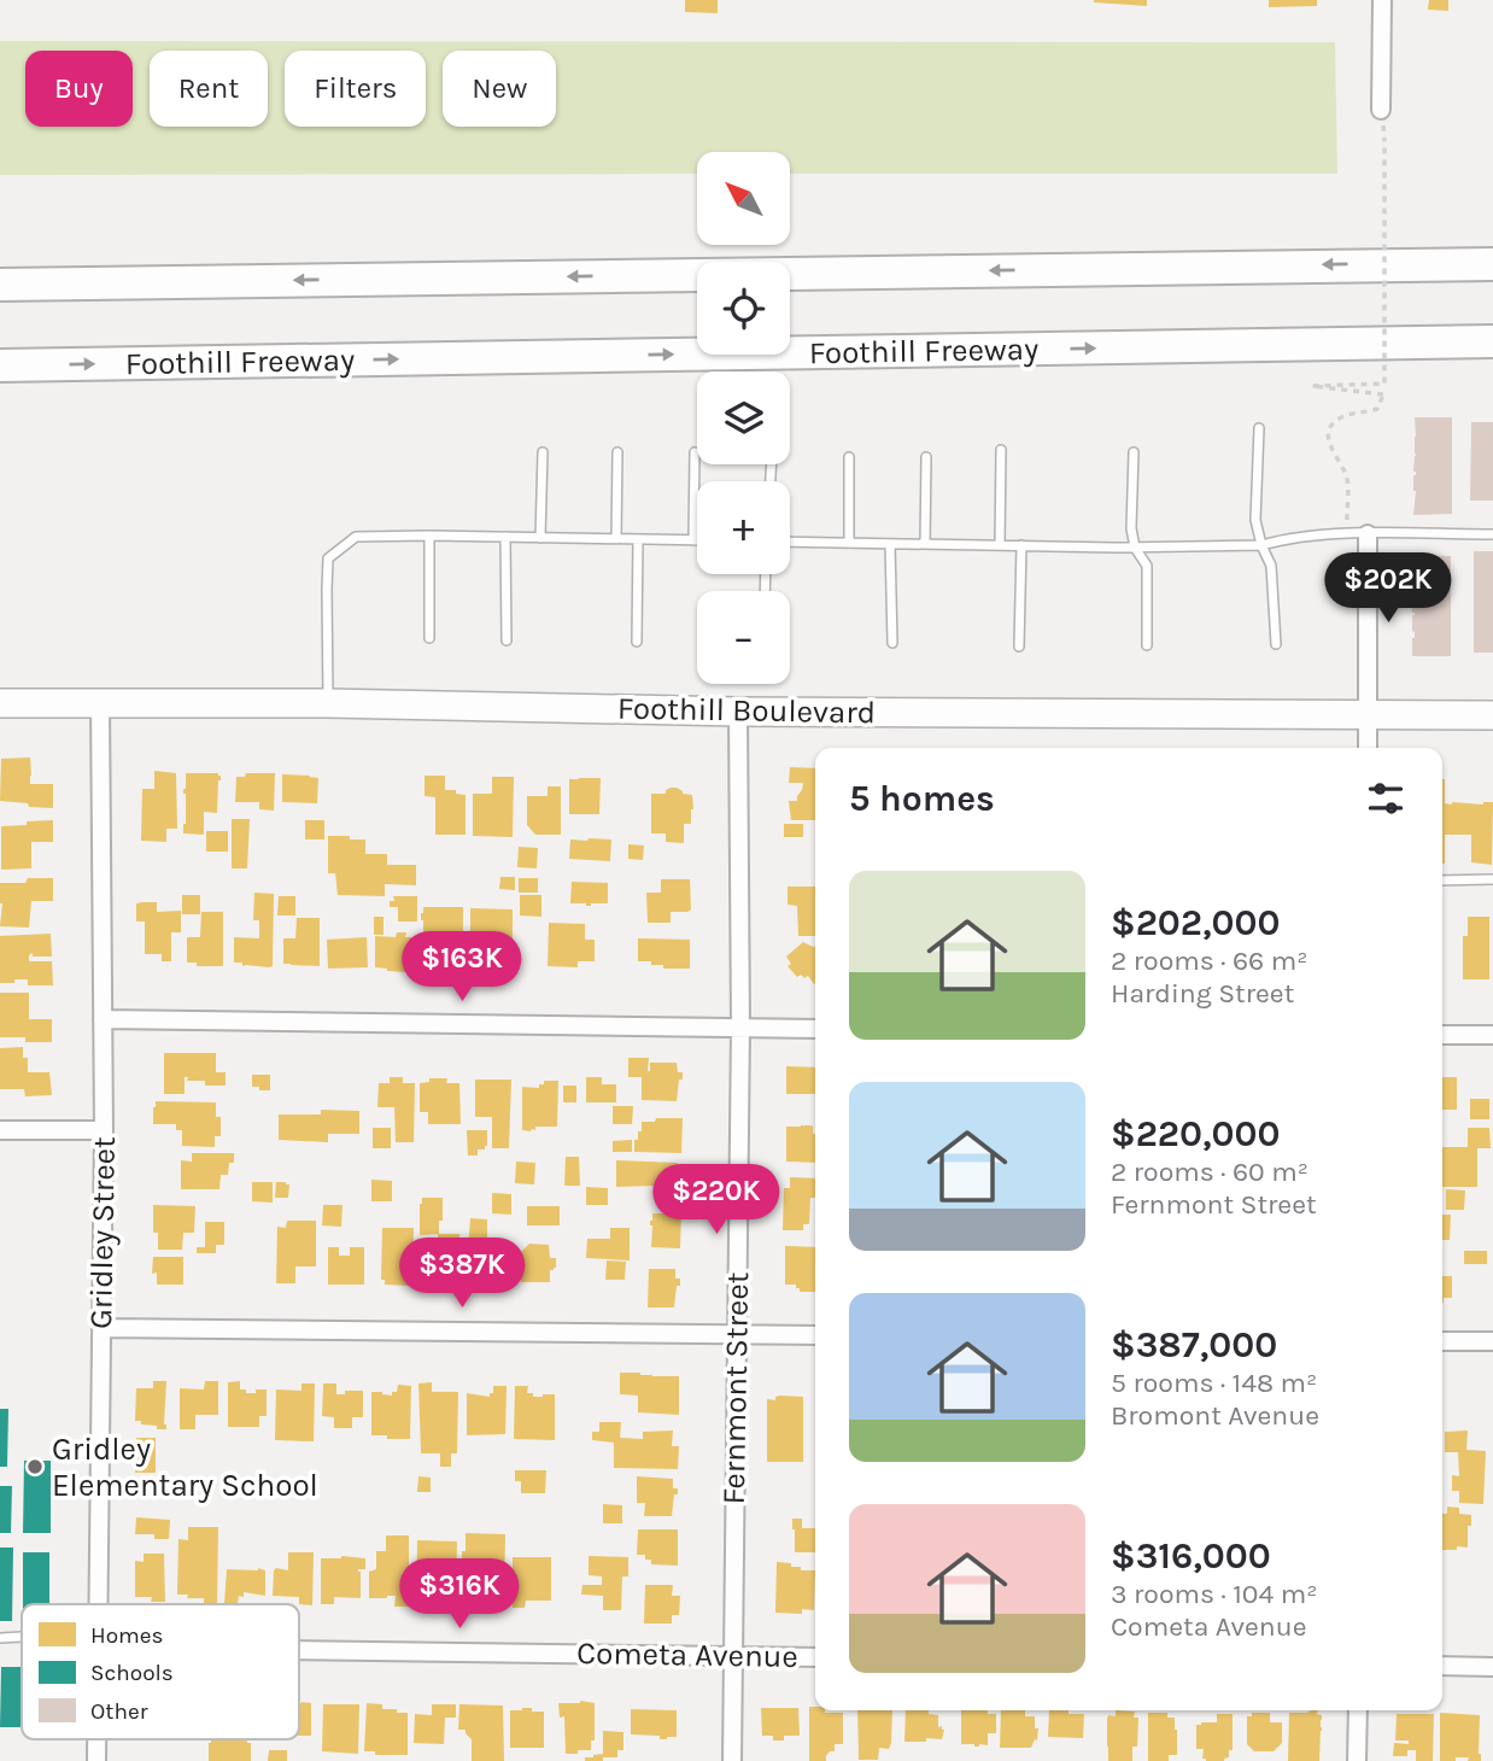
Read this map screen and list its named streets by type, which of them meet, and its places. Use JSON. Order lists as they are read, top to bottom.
{
  "streets": {
    "highway": ["Foothill Freeway"],
    "main road": ["Foothill Boulevard"],
    "street": ["Gridley Street", "Fernmont Street", "Cometa Avenue"]
  },
  "crossings": [
    ["Foothill Boulevard", "Gridley Street"],
    ["Foothill Boulevard", "Fernmont Street"],
    ["Fernmont Street", "Cometa Avenue"]
  ],
  "places": ["Gridley Elementary School"],
  "legend": ["Homes", "Schools", "Other"],
  "north": "top left",
  "page": {
    "chip": [
      "Buy",
      "Rent",
      "Filters",
      "New"
    ],
    "map_buttons": ["+", "−"],
    "price": [
      "$202K",
      "$163K",
      "$220K",
      "$387K",
      "$316K"
    ],
    "heading": "5 homes",
    "list": [
      {
        "name": "$202,000",
        "note": "2 rooms · 66 m² · Harding Street"
      },
      {
        "name": "$220,000",
        "note": "2 rooms · 60 m² · Fernmont Street"
      },
      {
        "name": "$387,000",
        "note": "5 rooms · 148 m² · Bromont Avenue"
      },
      {
        "name": "$316,000",
        "note": "3 rooms · 104 m² · Cometa Avenue"
      }
    ]
  }
}
